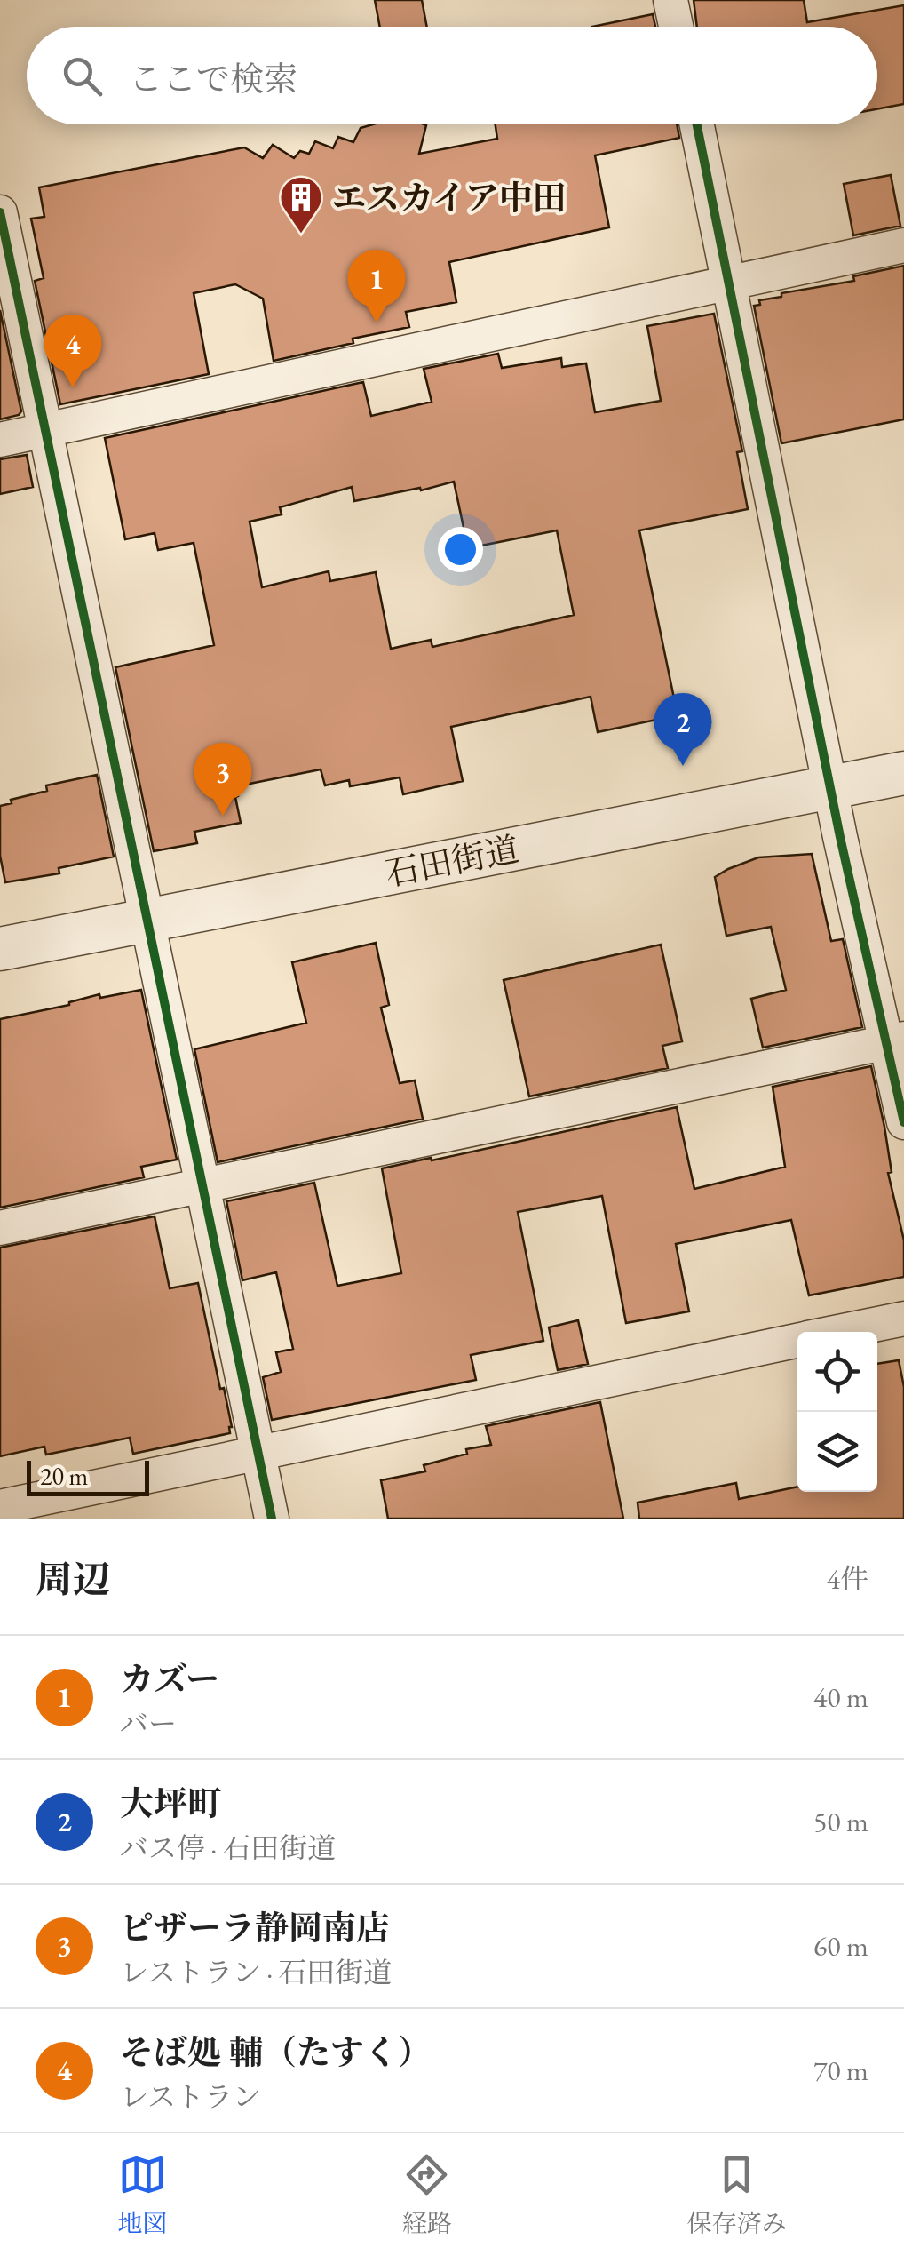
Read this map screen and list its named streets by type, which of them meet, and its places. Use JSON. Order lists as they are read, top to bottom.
{
  "streets": {
    "street": ["石田街道"]
  },
  "places": {
    "building": ["エスカイア中田"]
  },
  "scale_bar": "20 m",
  "page": {
    "search": "ここで検索",
    "pins": [
      "1",
      "4",
      "2",
      "3"
    ],
    "scale": "20 m",
    "heading": ["周辺", "4件"],
    "list": [
      {
        "mark": "1",
        "name": "カズー",
        "note": "バー",
        "value": "40 m"
      },
      {
        "mark": "2",
        "name": "大坪町",
        "note": "バス停 · 石田街道",
        "value": "50 m"
      },
      {
        "mark": "3",
        "name": "ピザーラ静岡南店",
        "note": "レストラン · 石田街道",
        "value": "60 m"
      },
      {
        "mark": "4",
        "name": "そば処 輔（たすく）",
        "note": "レストラン",
        "value": "70 m"
      }
    ],
    "nav": ["地図", "経路", "保存済み"]
  }
}
